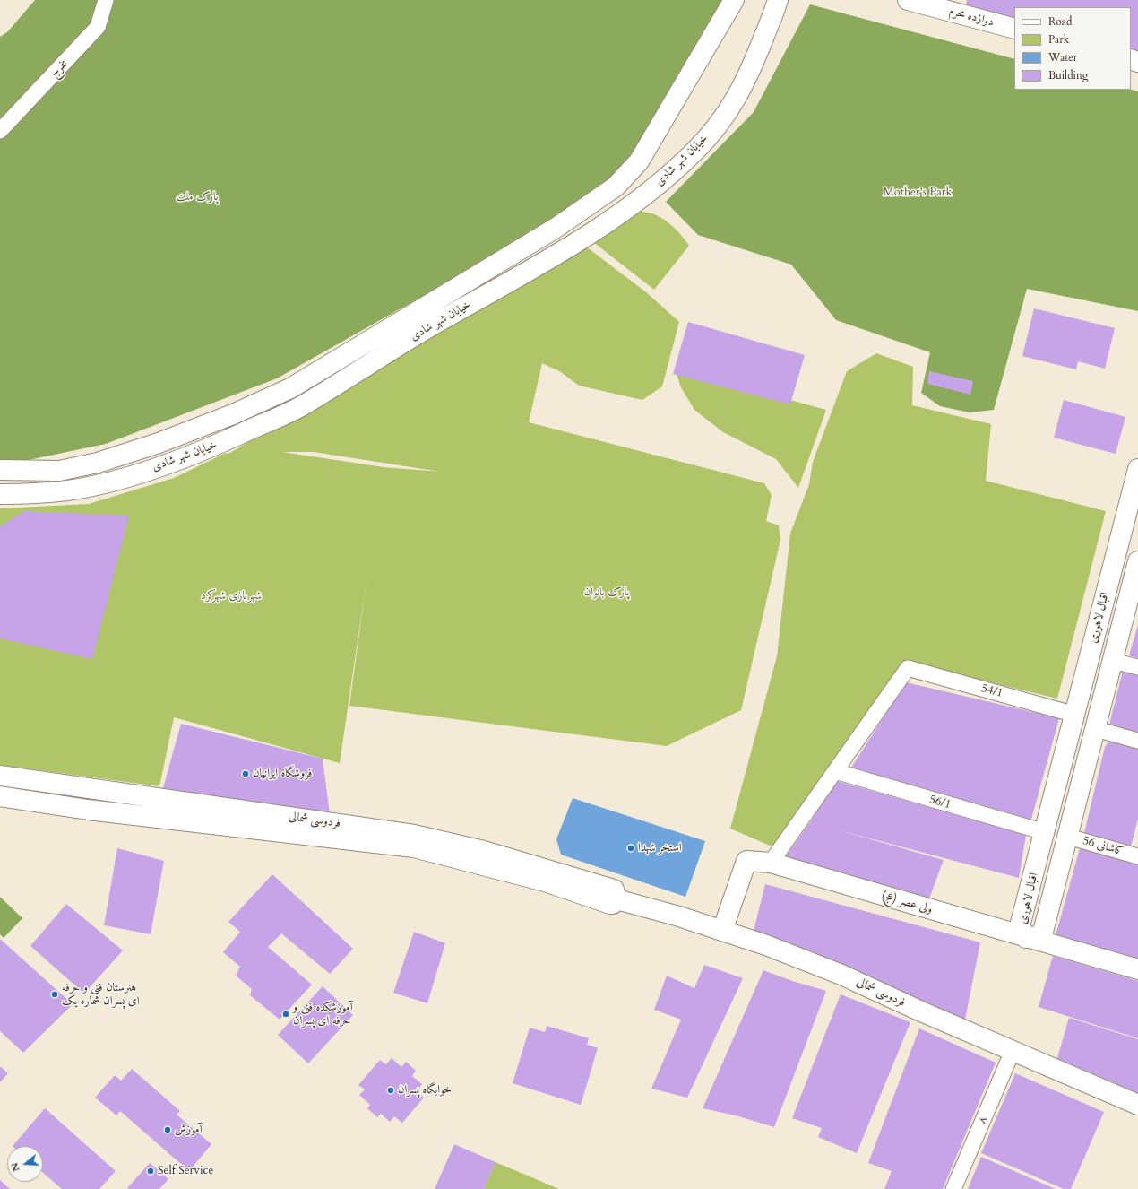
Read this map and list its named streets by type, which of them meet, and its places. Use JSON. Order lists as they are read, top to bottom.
{
  "streets": {
    "main road": [
      "دوازده محرم",
      "خیابان شهر شادی",
      "اقبال لاهوری",
      "فردوسی شمالی",
      "ولی عصر (عج)"
    ],
    "street": [
      "تفرج",
      "54/1",
      "56/1",
      "کاشانی 56",
      "۸"
    ]
  },
  "crossings": [
    ["اقبال لاهوری", "54/1"],
    ["اقبال لاهوری", "56/1"],
    ["اقبال لاهوری", "کاشانی 56"],
    ["اقبال لاهوری", "ولی عصر (عج)"],
    ["54/1", "56/1"],
    ["فردوسی شمالی", "ولی عصر (عج)"],
    ["فردوسی شمالی", "۸"]
  ],
  "parks": [
    "Mother's Park",
    "پارک ملت",
    "پارک بانوان",
    "شهربازی شهرکرد"
  ],
  "places": [
    "فروشگاه ایرانیان",
    "استخر شهدا",
    "هنرستان فنی و حرفه ای پسران شماره یک",
    "آموزشکده فنی و حرفه ای پسران",
    "خوابگاه پسران",
    "آموزش",
    "Self Service"
  ],
  "legend": [
    "Road",
    "Park",
    "Water",
    "Building"
  ],
  "north": "left"
}
